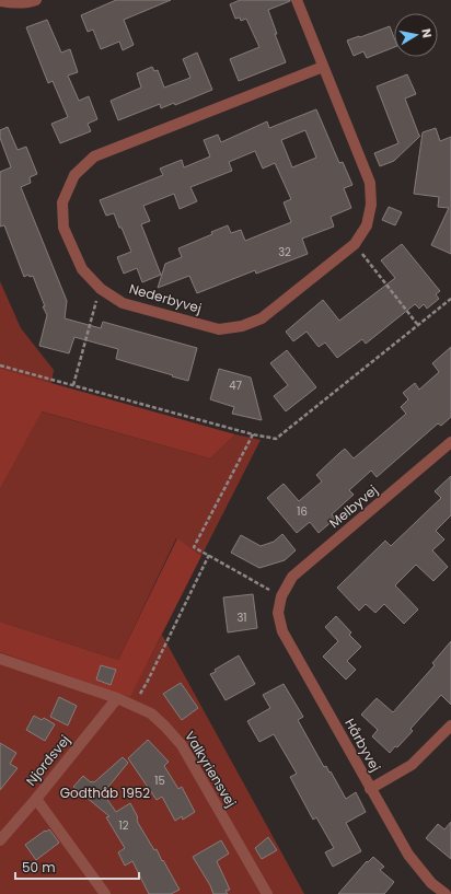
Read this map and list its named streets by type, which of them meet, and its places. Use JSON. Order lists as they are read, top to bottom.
{
  "streets": {
    "street": [
      "Nederbyvej",
      "Melbyvej",
      "Hårbyvej",
      "Njordsvej",
      "Valkyriensvej"
    ]
  },
  "crossings": [
    ["Melbyvej", "Hårbyvej"],
    ["Njordsvej", "Valkyriensvej"]
  ],
  "parks": ["Godthåb 1952"],
  "house_numbers": [
    "32",
    "47",
    "16",
    "31",
    "15",
    "12"
  ],
  "scale_bar": "50 m",
  "north": "right"
}
